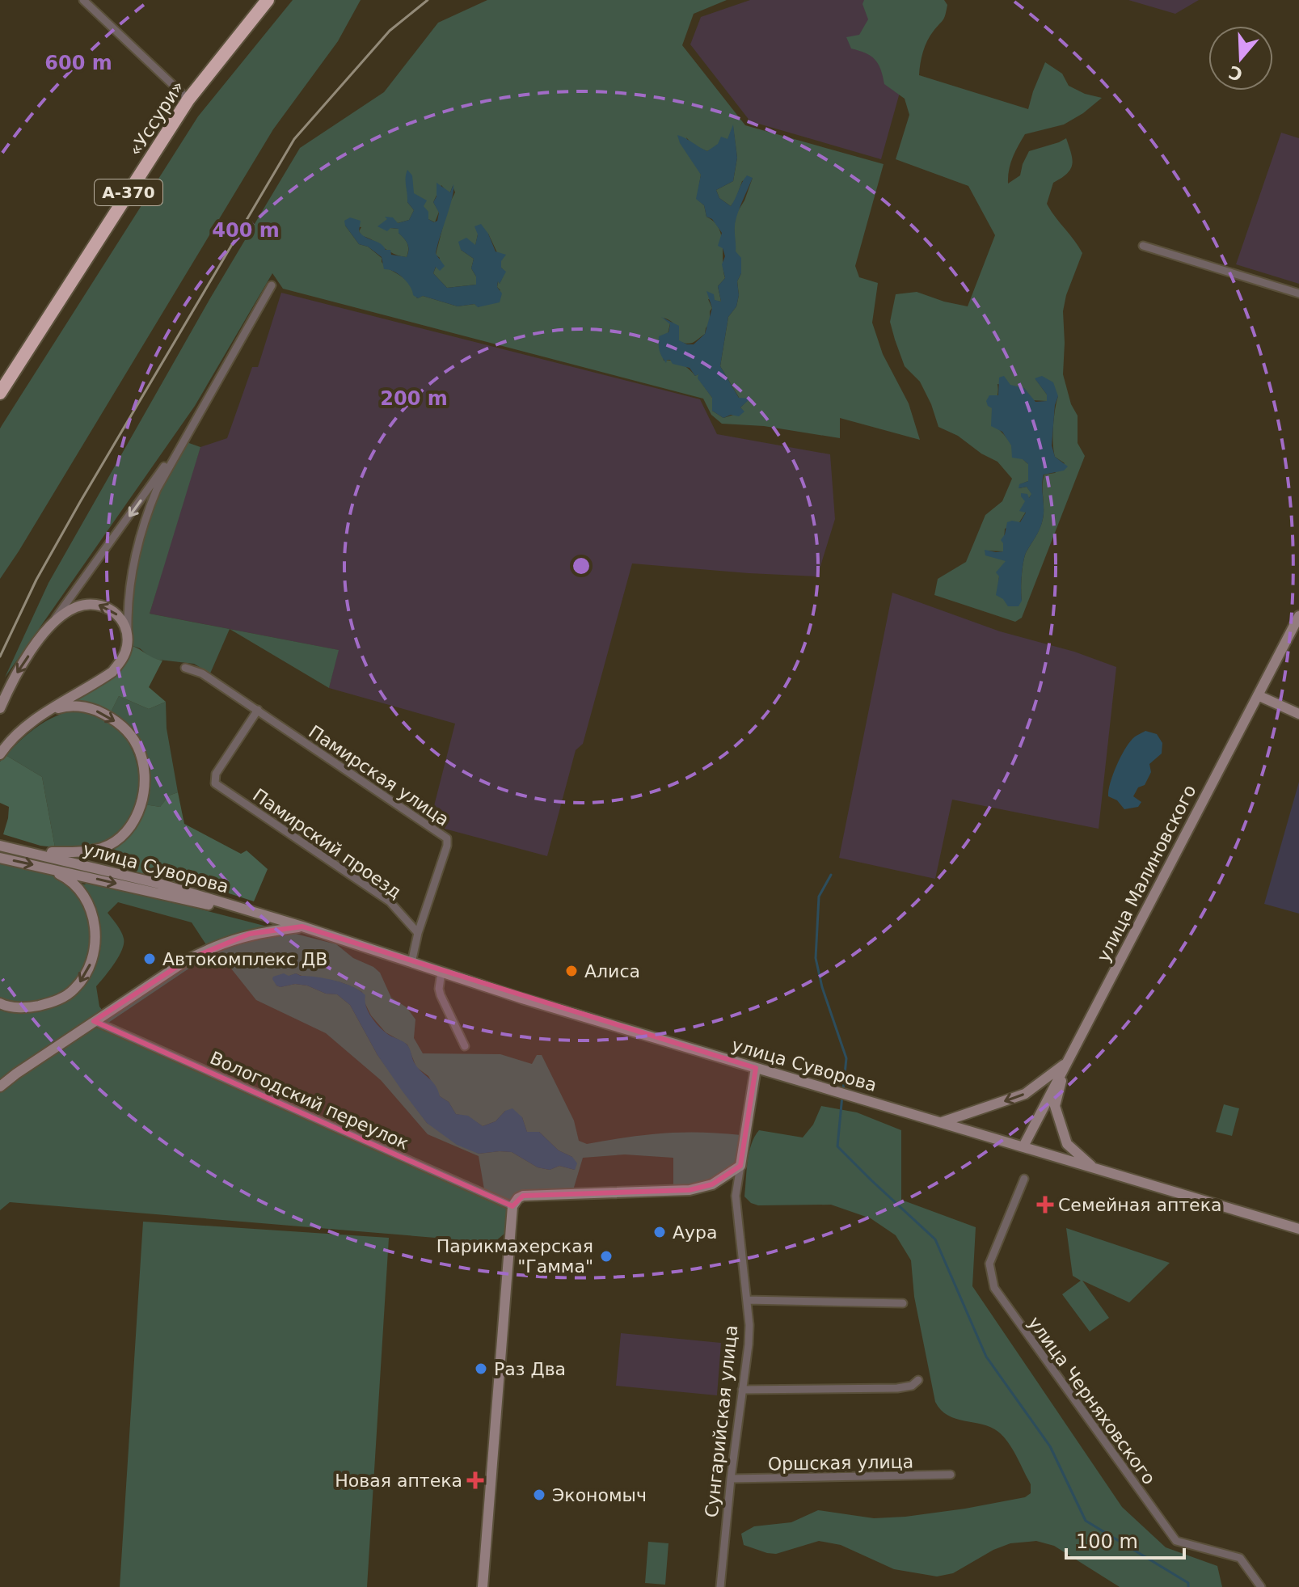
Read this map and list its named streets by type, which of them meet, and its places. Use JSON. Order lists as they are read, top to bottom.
{
  "streets": {
    "highway": ["«Уссури»", "А-370"],
    "street": [
      "Памирская улица",
      "Памирский проезд",
      "улица Суворова",
      "улица Малиновского",
      "Вологодский переулок",
      "улица Черняховского",
      "Сунгарийская улица",
      "Оршская улица"
    ]
  },
  "crossings": [
    ["Памирская улица", "Памирский проезд"],
    ["Памирская улица", "улица Суворова"],
    ["улица Суворова", "улица Малиновского"],
    ["улица Суворова", "Сунгарийская улица"],
    ["Сунгарийская улица", "Оршская улица"]
  ],
  "places": {
    "other": [
      "Автокомплекс ДВ",
      "Алиса",
      "Аура",
      "Парикмахерская \"Гамма\"",
      "Раз Два",
      "Экономыч"
    ],
    "health": ["Семейная аптека", "Новая аптека"]
  },
  "scale_bar": "100 m",
  "north": "bottom",
  "rings": ["600 m", "400 m", "200 m"]
}
